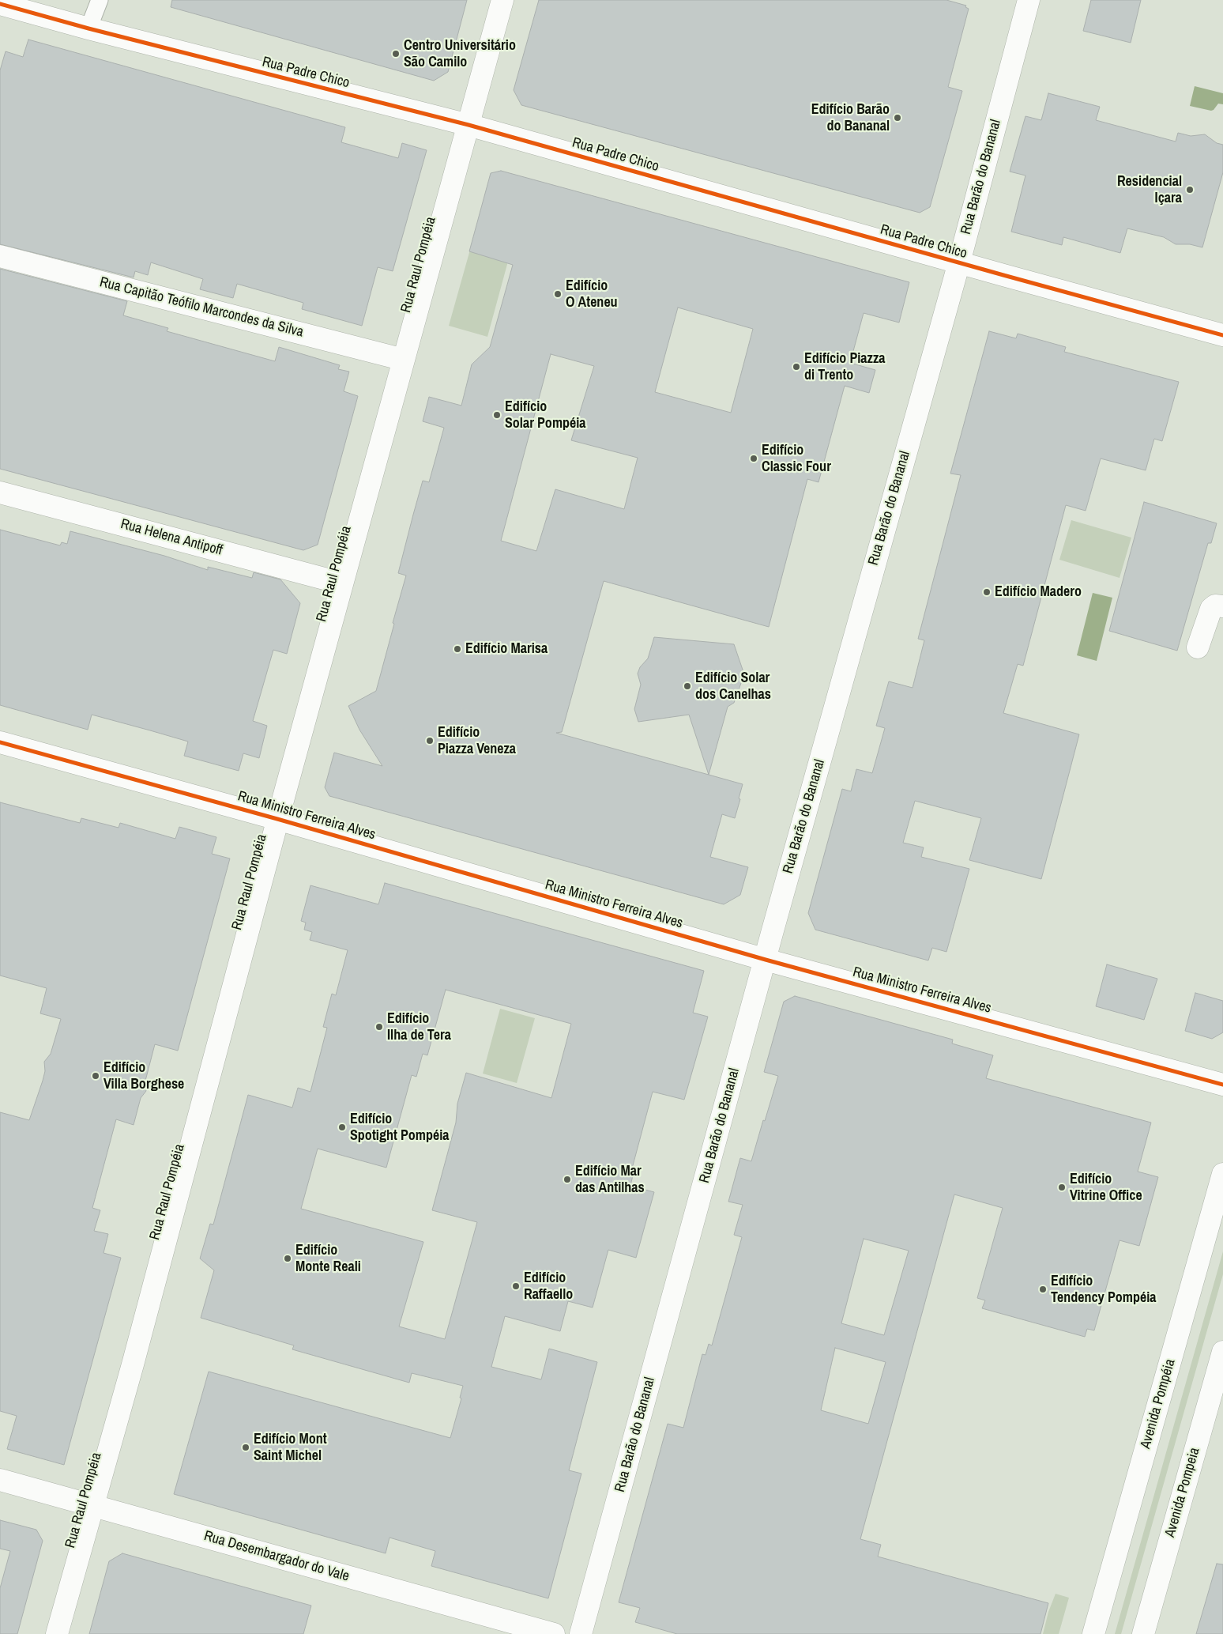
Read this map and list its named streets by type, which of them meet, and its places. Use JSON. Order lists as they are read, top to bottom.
{
  "streets": {
    "street": [
      "Rua Padre Chico",
      "Rua Barão do Bananal",
      "Rua Raul Pompéia",
      "Rua Capitão Teófilo Marcondes da Silva",
      "Rua Helena Antipoff",
      "Rua Ministro Ferreira Alves",
      "Avenida Pompéia",
      "Avenida Pompeia",
      "Rua Desembargador do Vale"
    ]
  },
  "crossings": [
    ["Rua Padre Chico", "Rua Barão do Bananal"],
    ["Rua Padre Chico", "Rua Raul Pompéia"],
    ["Rua Barão do Bananal", "Rua Ministro Ferreira Alves"],
    ["Rua Raul Pompéia", "Rua Capitão Teófilo Marcondes da Silva"],
    ["Rua Raul Pompéia", "Rua Helena Antipoff"],
    ["Rua Raul Pompéia", "Rua Ministro Ferreira Alves"],
    ["Rua Raul Pompéia", "Rua Desembargador do Vale"]
  ],
  "places": [
    "Centro Universitário São Camilo",
    "Edifício Barão do Bananal",
    "Residencial Içara",
    "Edifício O Ateneu",
    "Edifício Piazza di Trento",
    "Edifício Solar Pompéia",
    "Edifício Classic Four",
    "Edifício Madero",
    "Edifício Marisa",
    "Edifício Solar dos Canelhas",
    "Edifício Piazza Veneza",
    "Edifício Ilha de Tera",
    "Edifício Villa Borghese",
    "Edifício Spotight Pompéia",
    "Edifício Mar das Antilhas",
    "Edifício Vitrine Office",
    "Edifício Monte Reali",
    "Edifício Raffaello",
    "Edifício Tendency Pompéia",
    "Edifício Mont Saint Michel"
  ]
}
